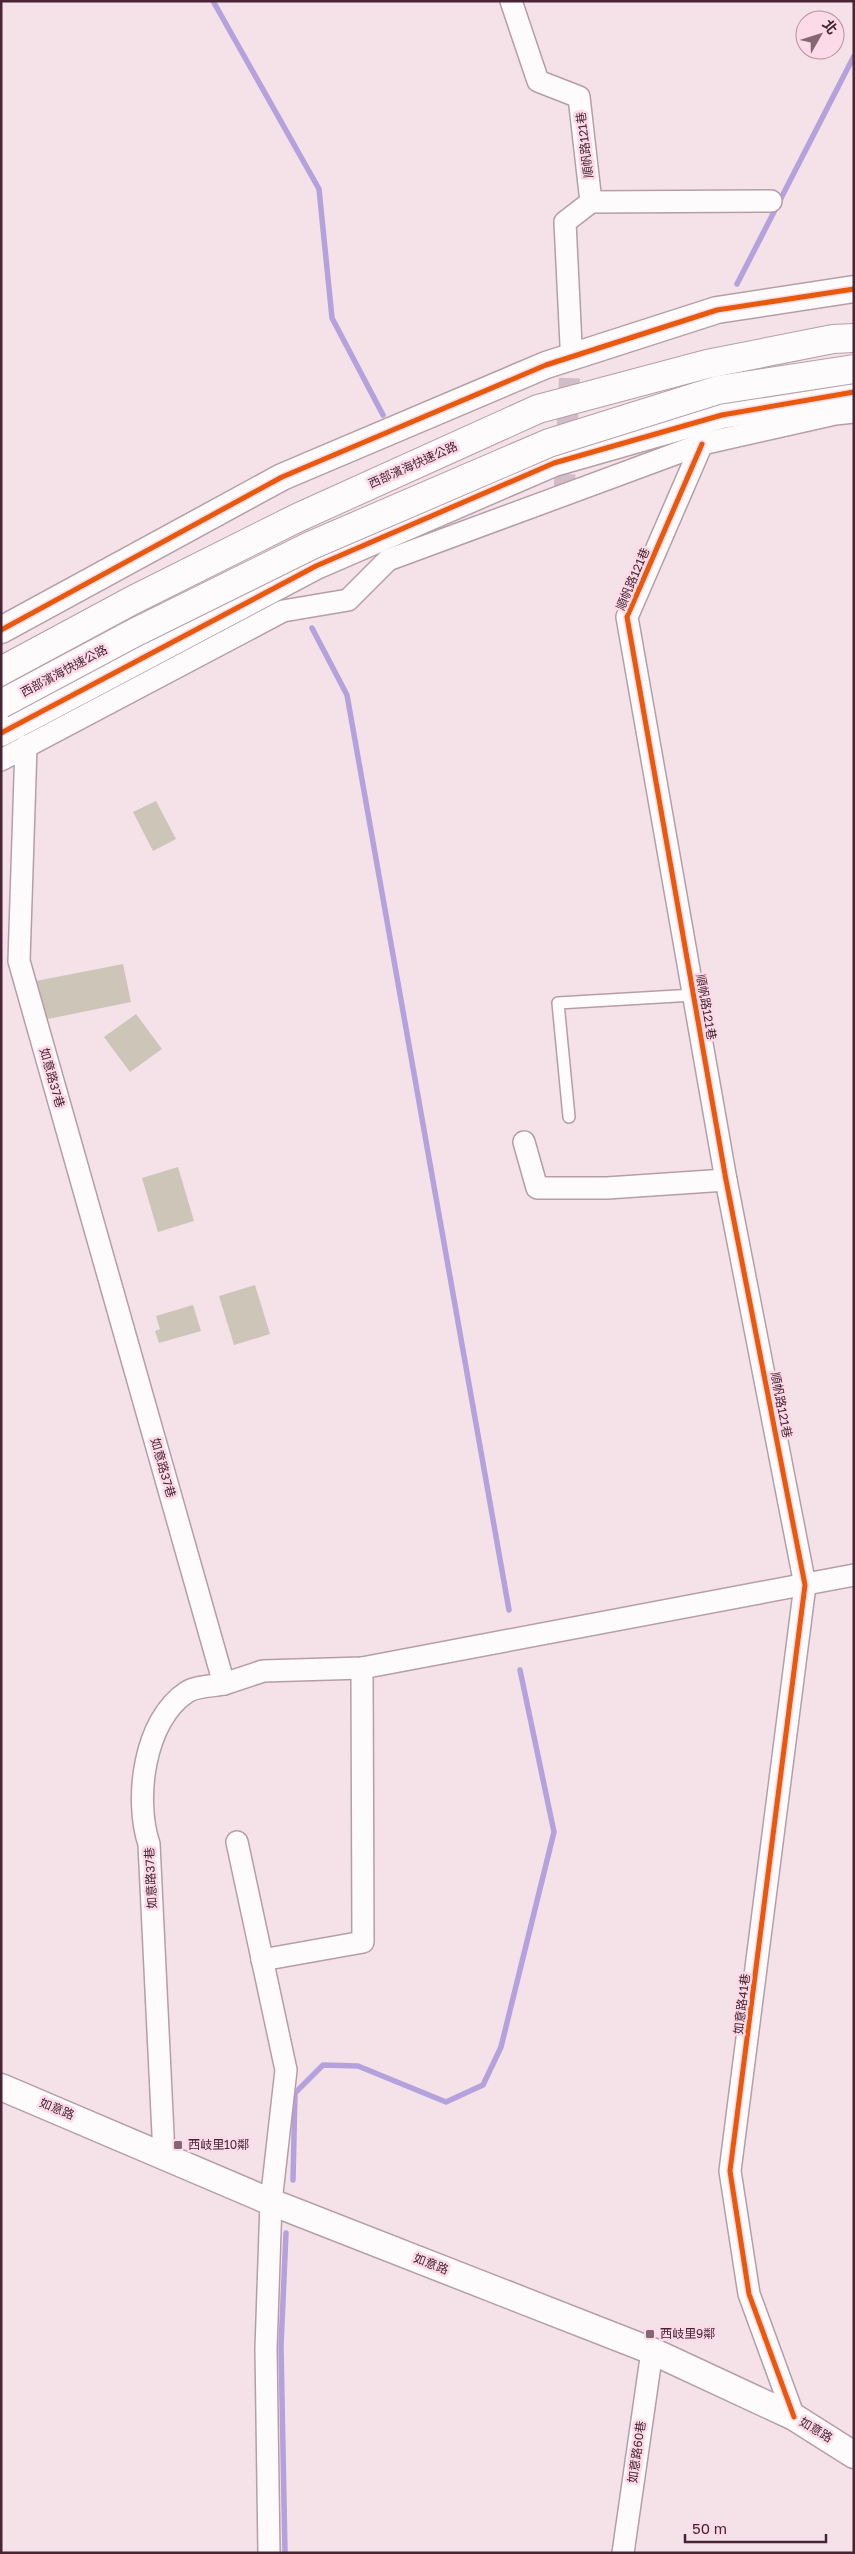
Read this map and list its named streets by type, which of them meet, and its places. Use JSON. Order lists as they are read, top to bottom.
{
  "streets": {
    "highway": ["西部濱海快速公路"],
    "street": [
      "順帆路121巷",
      "如意路37巷",
      "如意路41巷",
      "如意路",
      "如意路60巷"
    ]
  },
  "crossings": [
    ["順帆路121巷", "如意路41巷"],
    ["如意路37巷", "如意路"],
    ["如意路41巷", "如意路"],
    ["如意路", "如意路60巷"]
  ],
  "places": {
    "transit": ["西岐里10鄰", "西岐里9鄰"]
  },
  "scale_bar": "50 m",
  "north": "top right"
}
